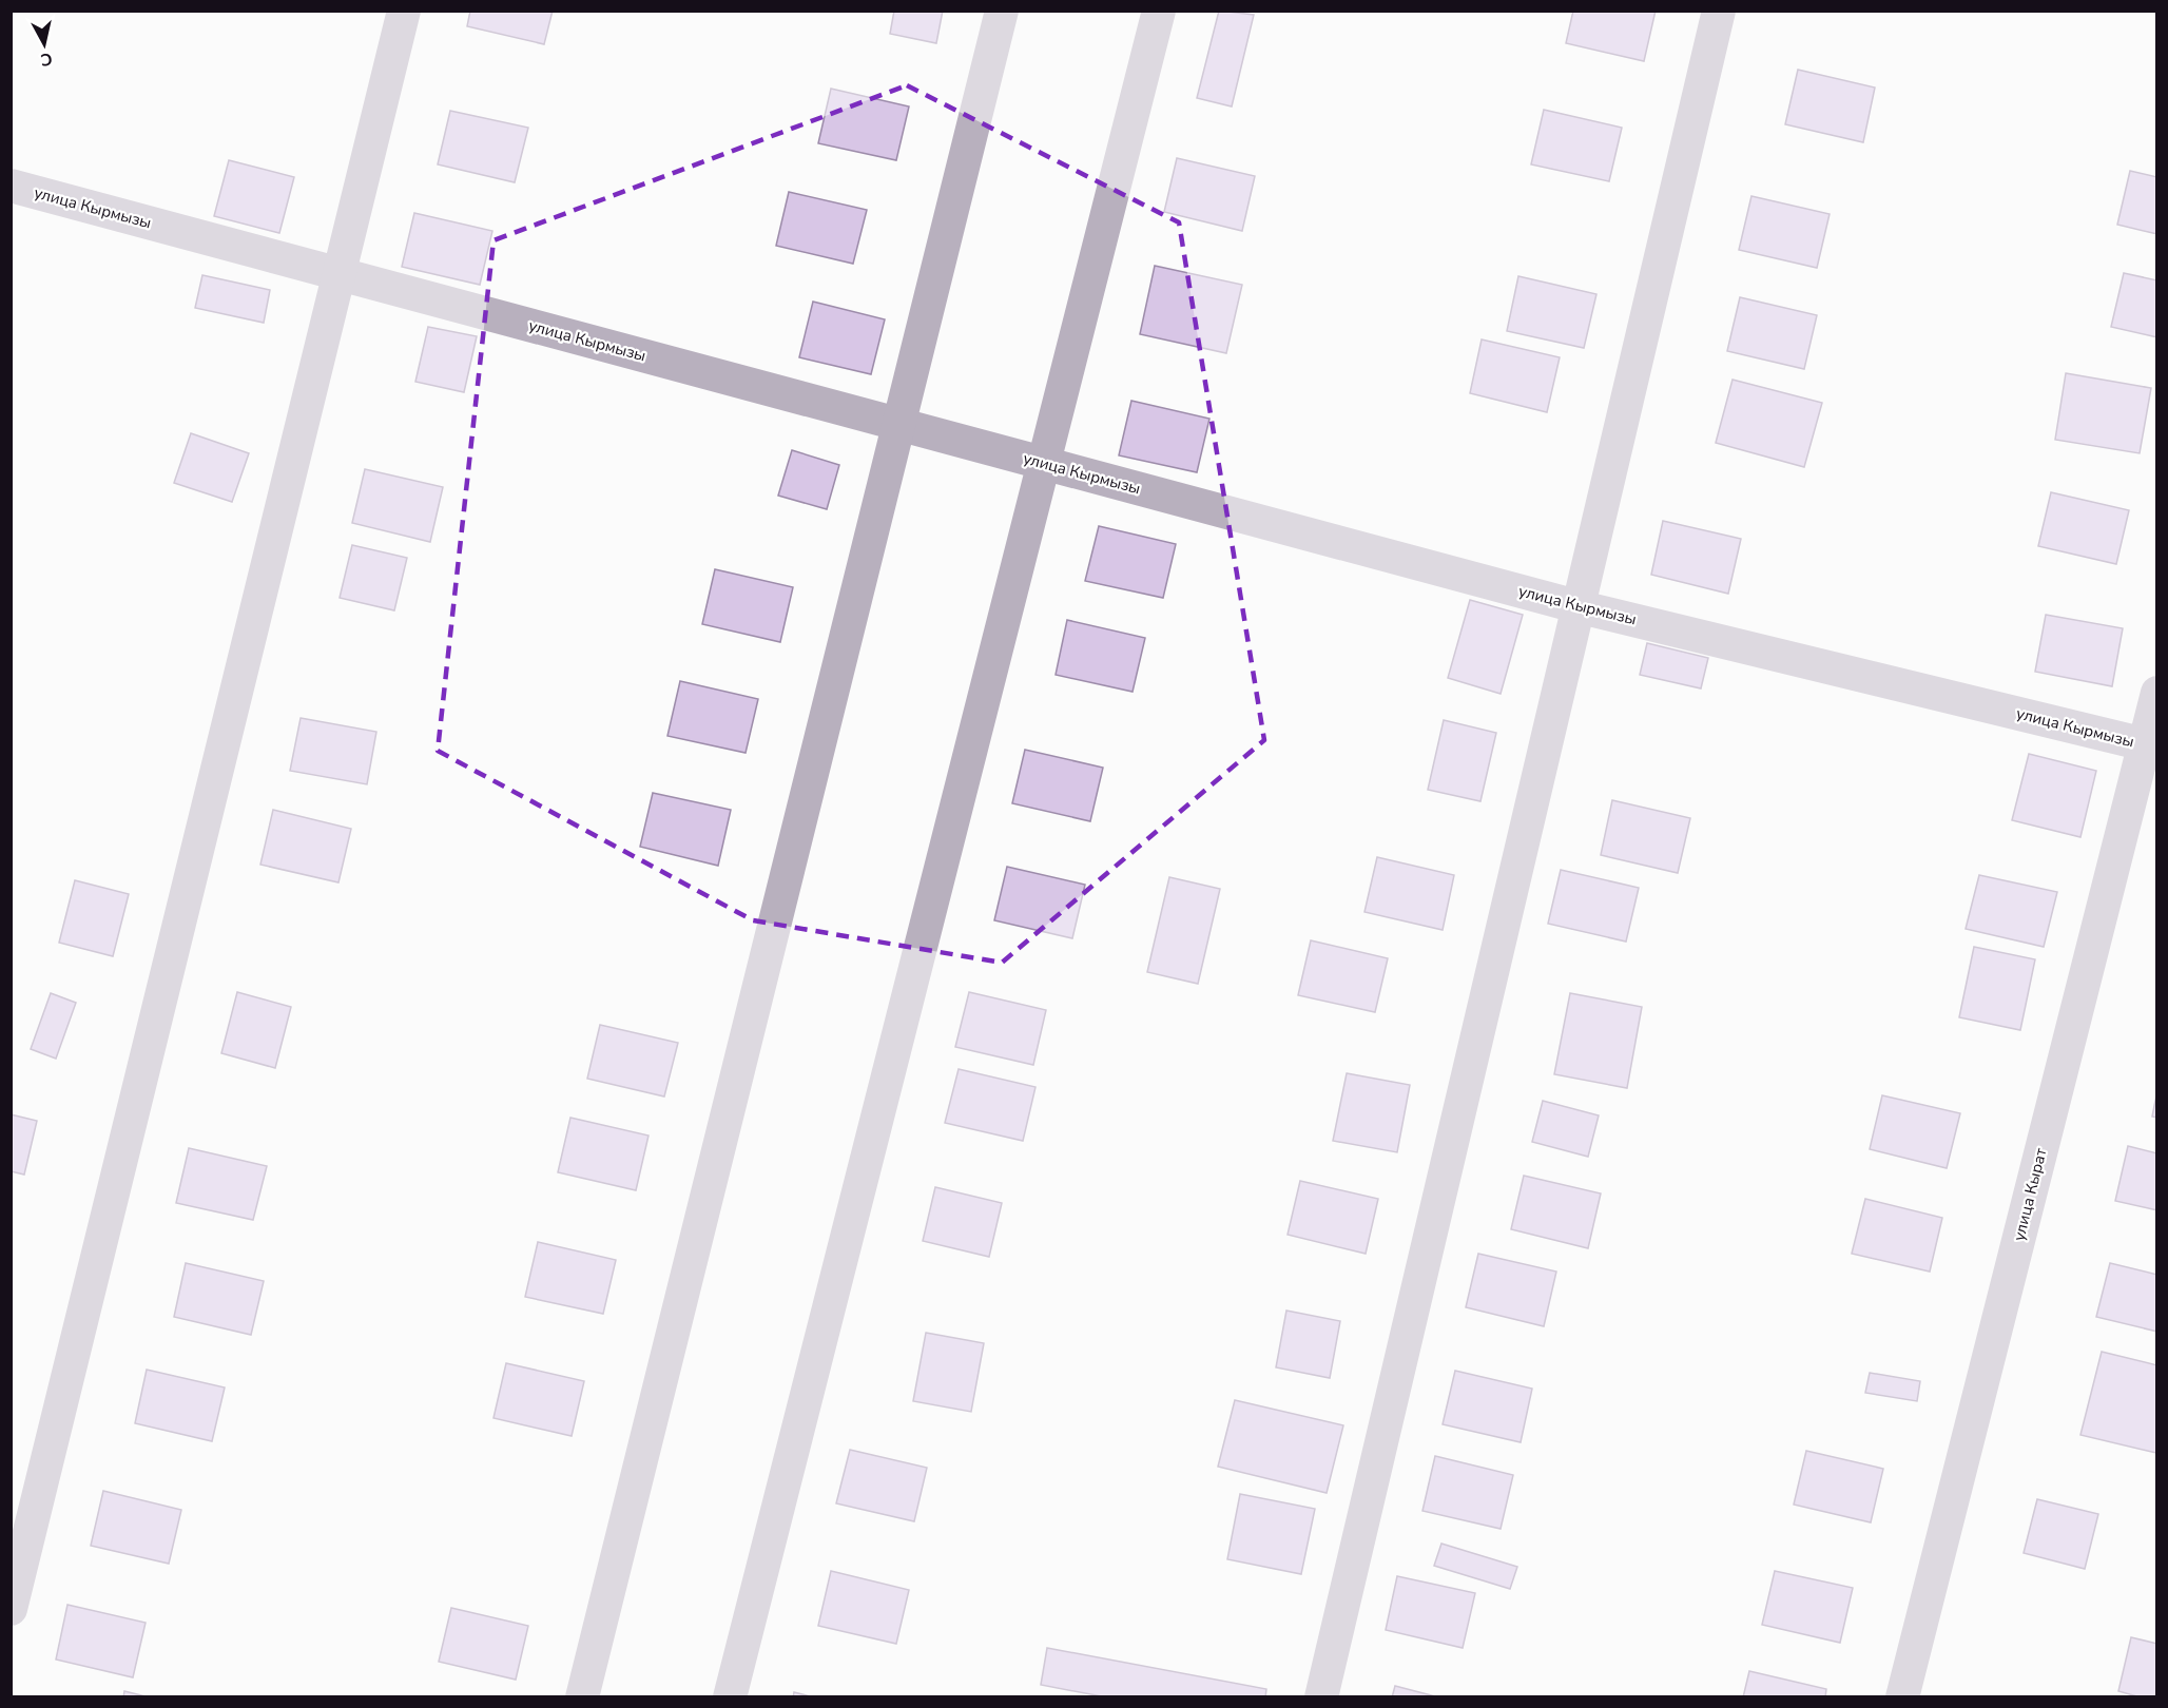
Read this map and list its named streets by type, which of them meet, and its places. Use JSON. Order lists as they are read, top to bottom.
{
  "streets": {
    "street": ["улица Кырмызы", "улица Кырат"]
  },
  "crossings": [
    ["улица Кырмызы", "улица Кырат"]
  ],
  "north": "bottom"
}
